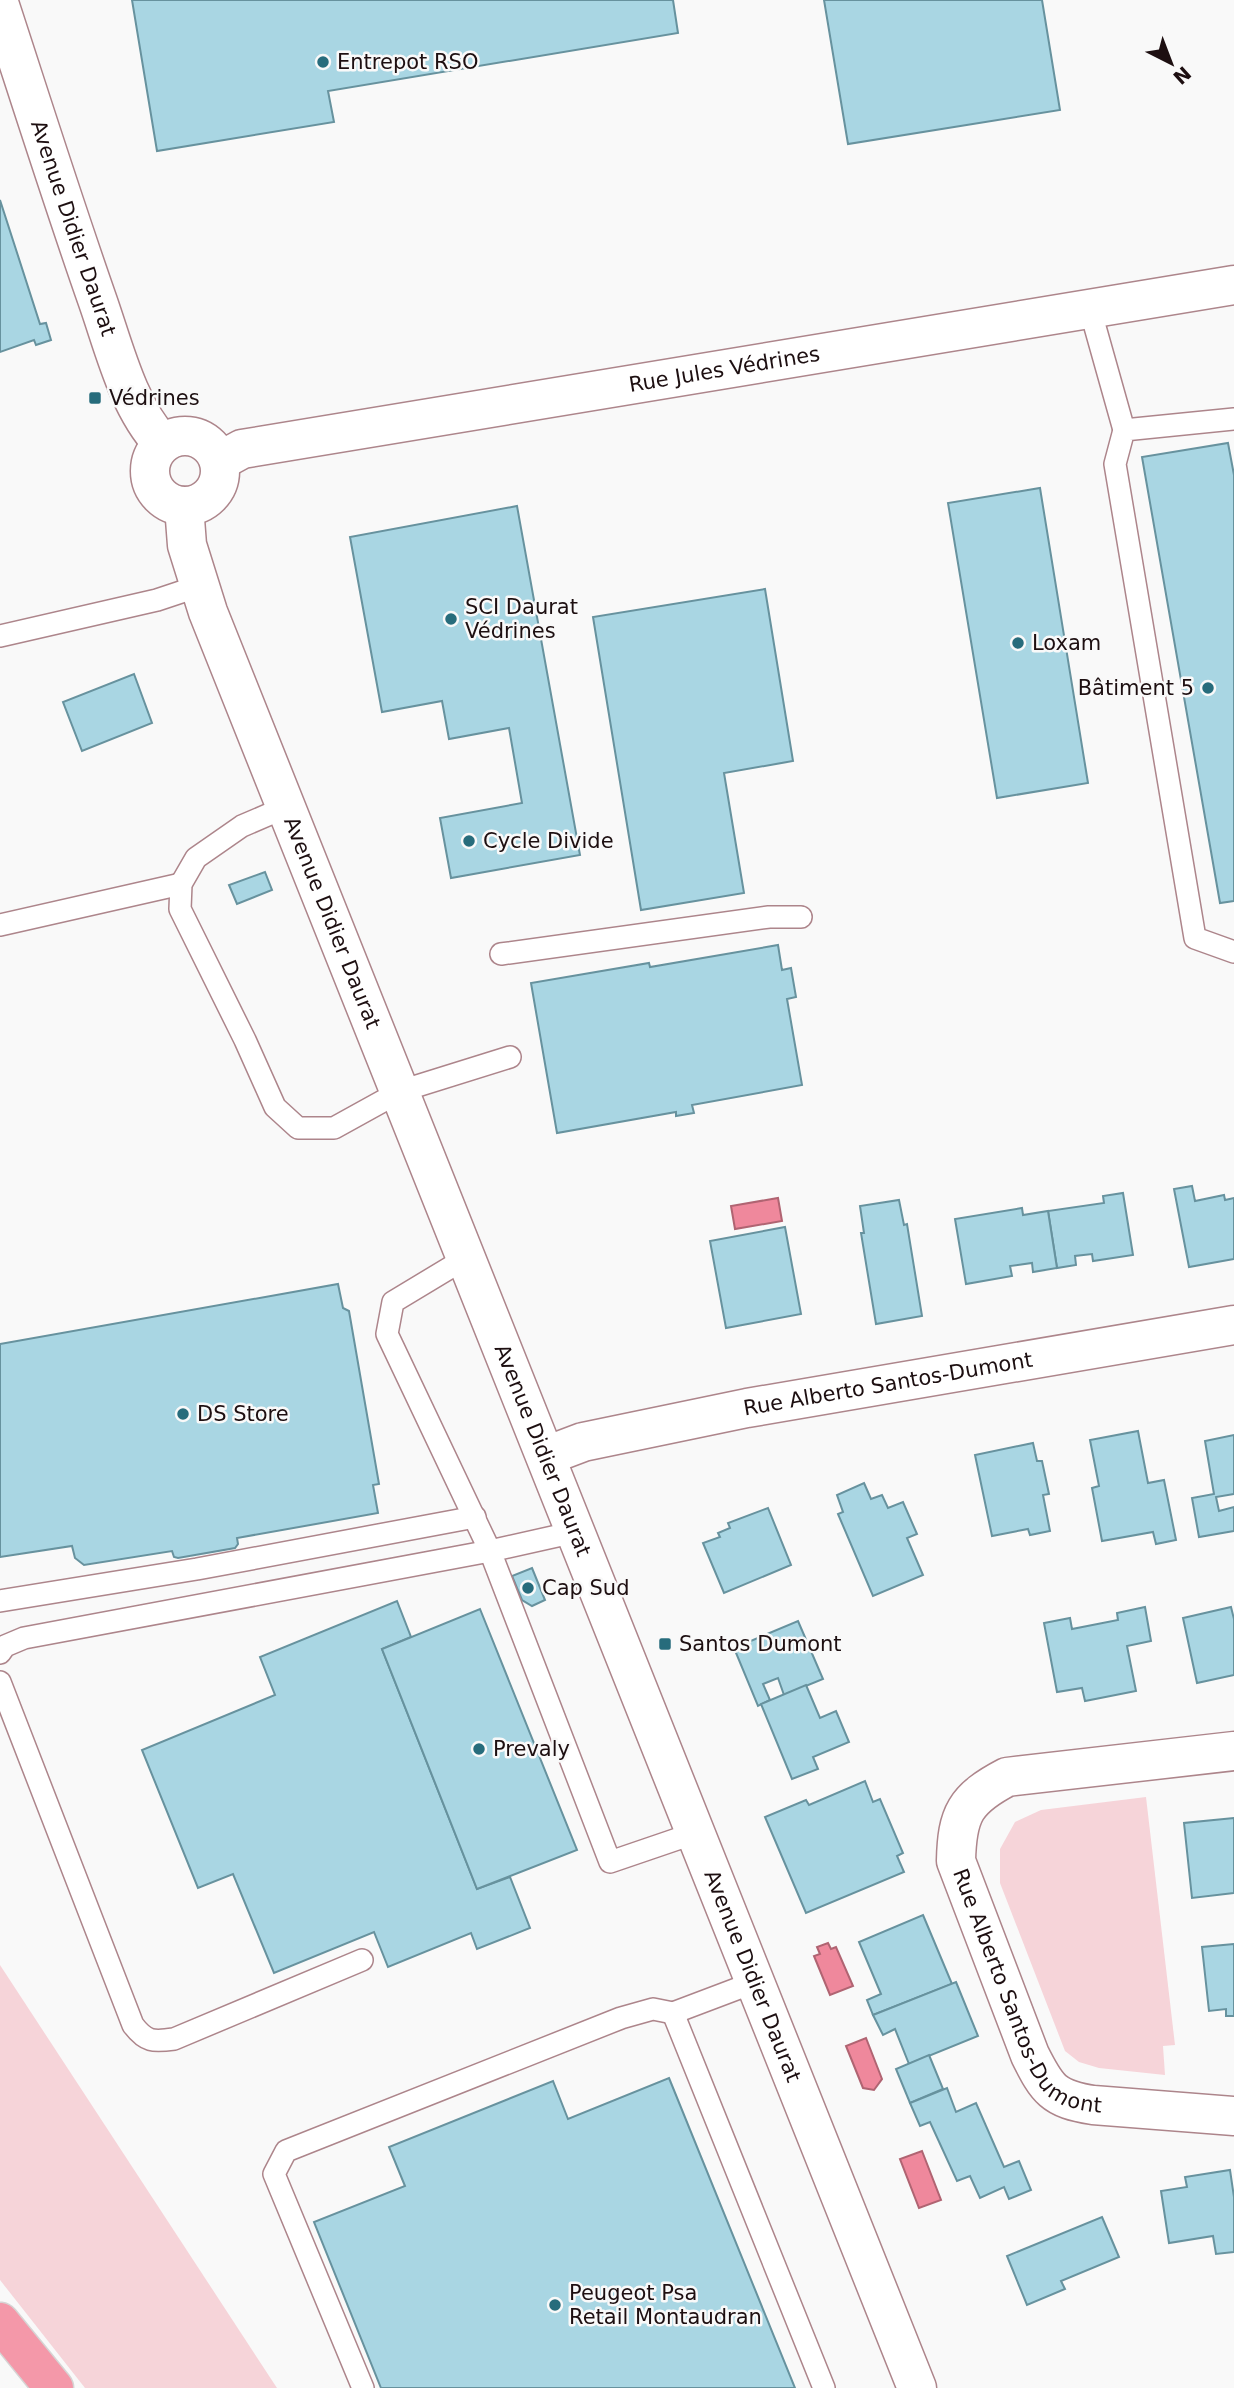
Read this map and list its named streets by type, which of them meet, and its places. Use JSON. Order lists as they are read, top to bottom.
{
  "streets": {
    "main road": ["Avenue Didier Daurat", "Rue Jules Védrines", "Rue Alberto Santos-Dumont"]
  },
  "crossings": [
    ["Avenue Didier Daurat", "Rue Jules Védrines"],
    ["Avenue Didier Daurat", "Rue Alberto Santos-Dumont"]
  ],
  "places": {
    "other": [
      "Entrepot RSO",
      "SCI Daurat Védrines",
      "Loxam",
      "Bâtiment 5",
      "Cycle Divide",
      "DS Store",
      "Cap Sud",
      "Prevaly",
      "Peugeot Psa Retail Montaudran"
    ],
    "transit": ["Védrines", "Santos Dumont"]
  },
  "north": "bottom right"
}
